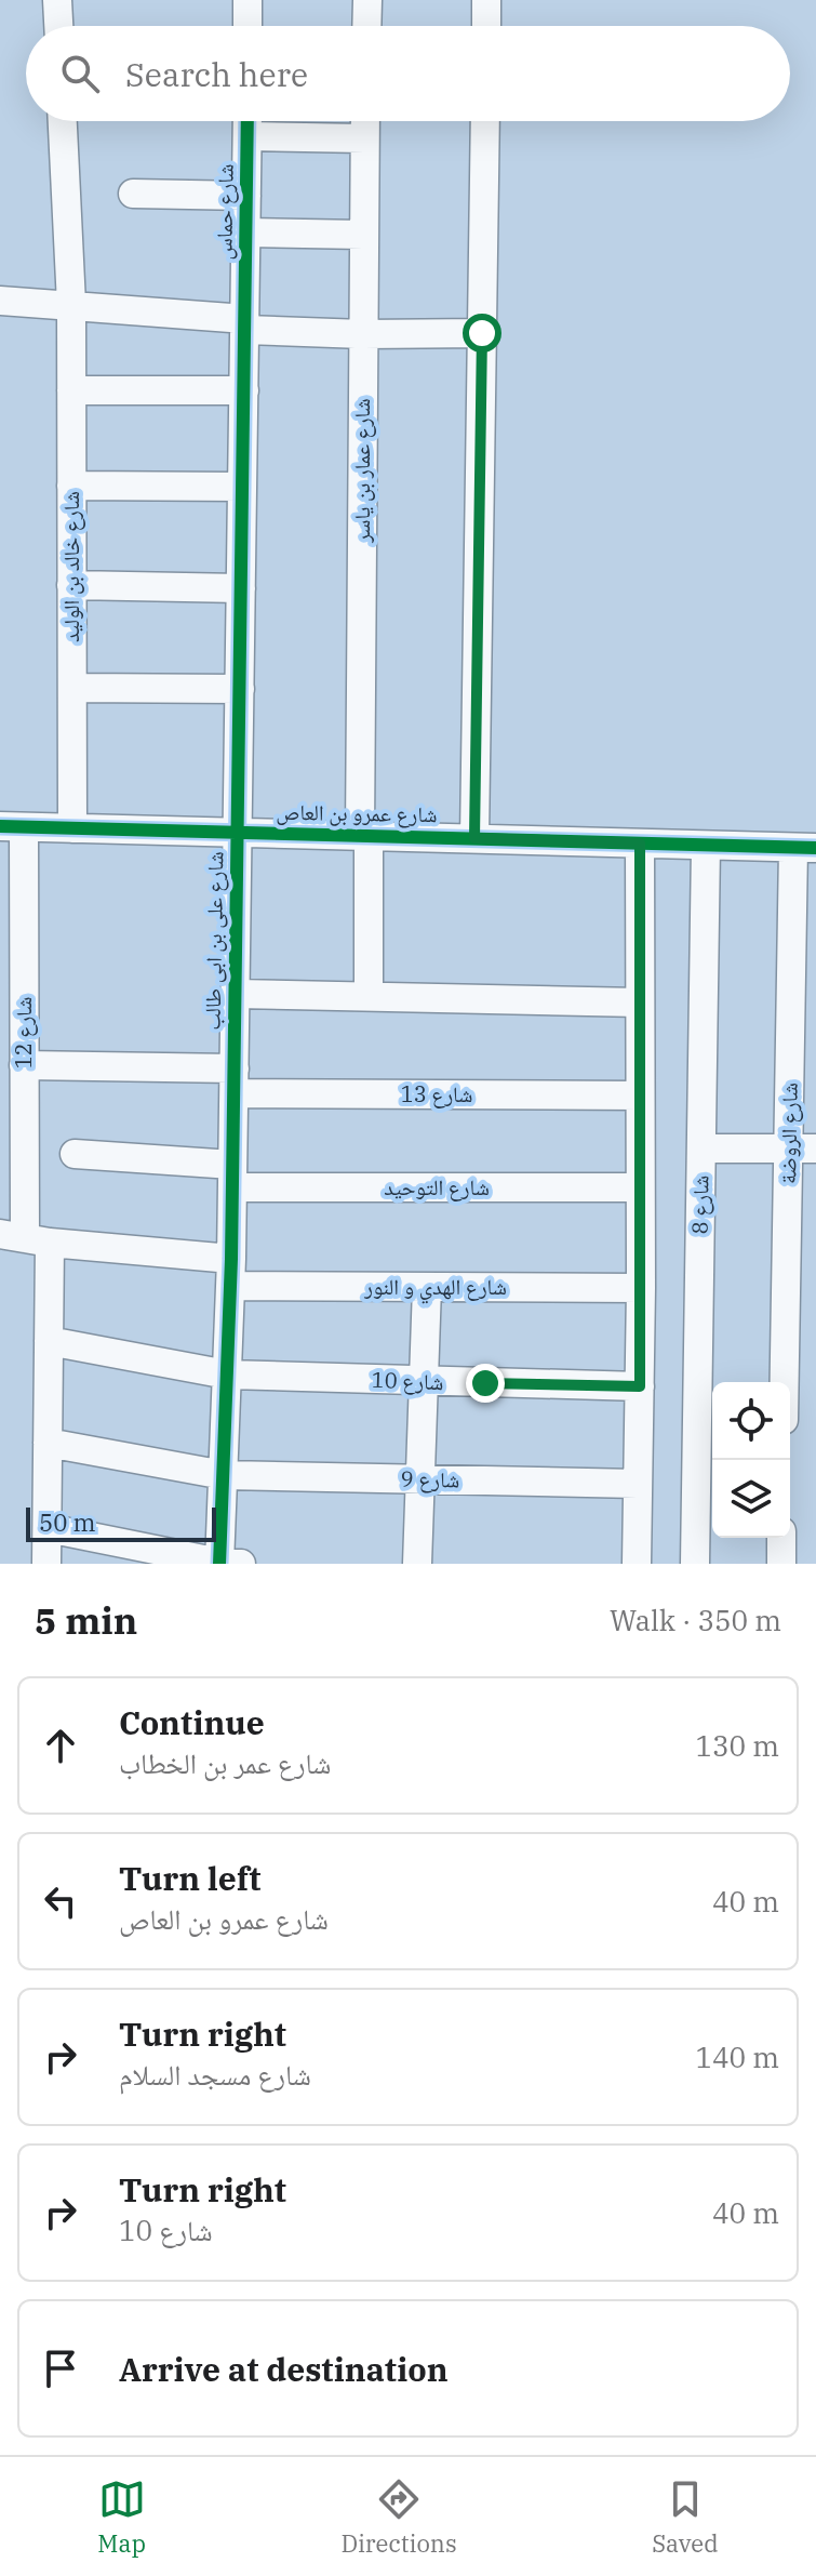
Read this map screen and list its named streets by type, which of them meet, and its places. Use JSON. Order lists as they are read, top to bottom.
{
  "streets": {
    "street": [
      "شارع حماس",
      "شارع عمار بن ياسر",
      "شارع خالد بن الوليد",
      "شارع عمرو بن العاص",
      "شارع على بن ابى طالب",
      "شارع 12",
      "شارع 13",
      "شارع الروضة",
      "شارع التوحيد",
      "شارع 8",
      "شارع الهدي و النور",
      "شارع 10",
      "شارع 9"
    ]
  },
  "crossings": [
    ["شارع حماس", "شارع على بن ابى طالب"],
    ["شارع عمار بن ياسر", "شارع عمرو بن العاص"],
    ["شارع خالد بن الوليد", "شارع عمرو بن العاص"],
    ["شارع عمرو بن العاص", "شارع على بن ابى طالب"],
    ["شارع عمرو بن العاص", "شارع 12"],
    ["شارع عمرو بن العاص", "شارع الروضة"],
    ["شارع عمرو بن العاص", "شارع 8"],
    ["شارع على بن ابى طالب", "شارع 13"],
    ["شارع على بن ابى طالب", "شارع التوحيد"],
    ["شارع على بن ابى طالب", "شارع الهدي و النور"],
    ["شارع على بن ابى طالب", "شارع 10"],
    ["شارع على بن ابى طالب", "شارع 9"],
    ["شارع 12", "شارع 13"],
    ["شارع 12", "شارع الهدي و النور"],
    ["شارع 12", "شارع 10"],
    ["شارع 12", "شارع 9"]
  ],
  "scale_bar": "50 m",
  "page": {
    "search": "Search here",
    "scale": "50 m",
    "heading": ["5 min", "Walk · 350 m"],
    "list": [
      ["Continue", "شارع عمر بن الخطاب", "130 m"],
      ["Turn left", "شارع عمرو بن العاص", "40 m"],
      ["Turn right", "شارع مسجد السلام", "140 m"],
      ["Turn right", "شارع 10", "40 m"],
      "Arrive at destination"
    ],
    "nav": ["Map", "Directions", "Saved"]
  }
}
